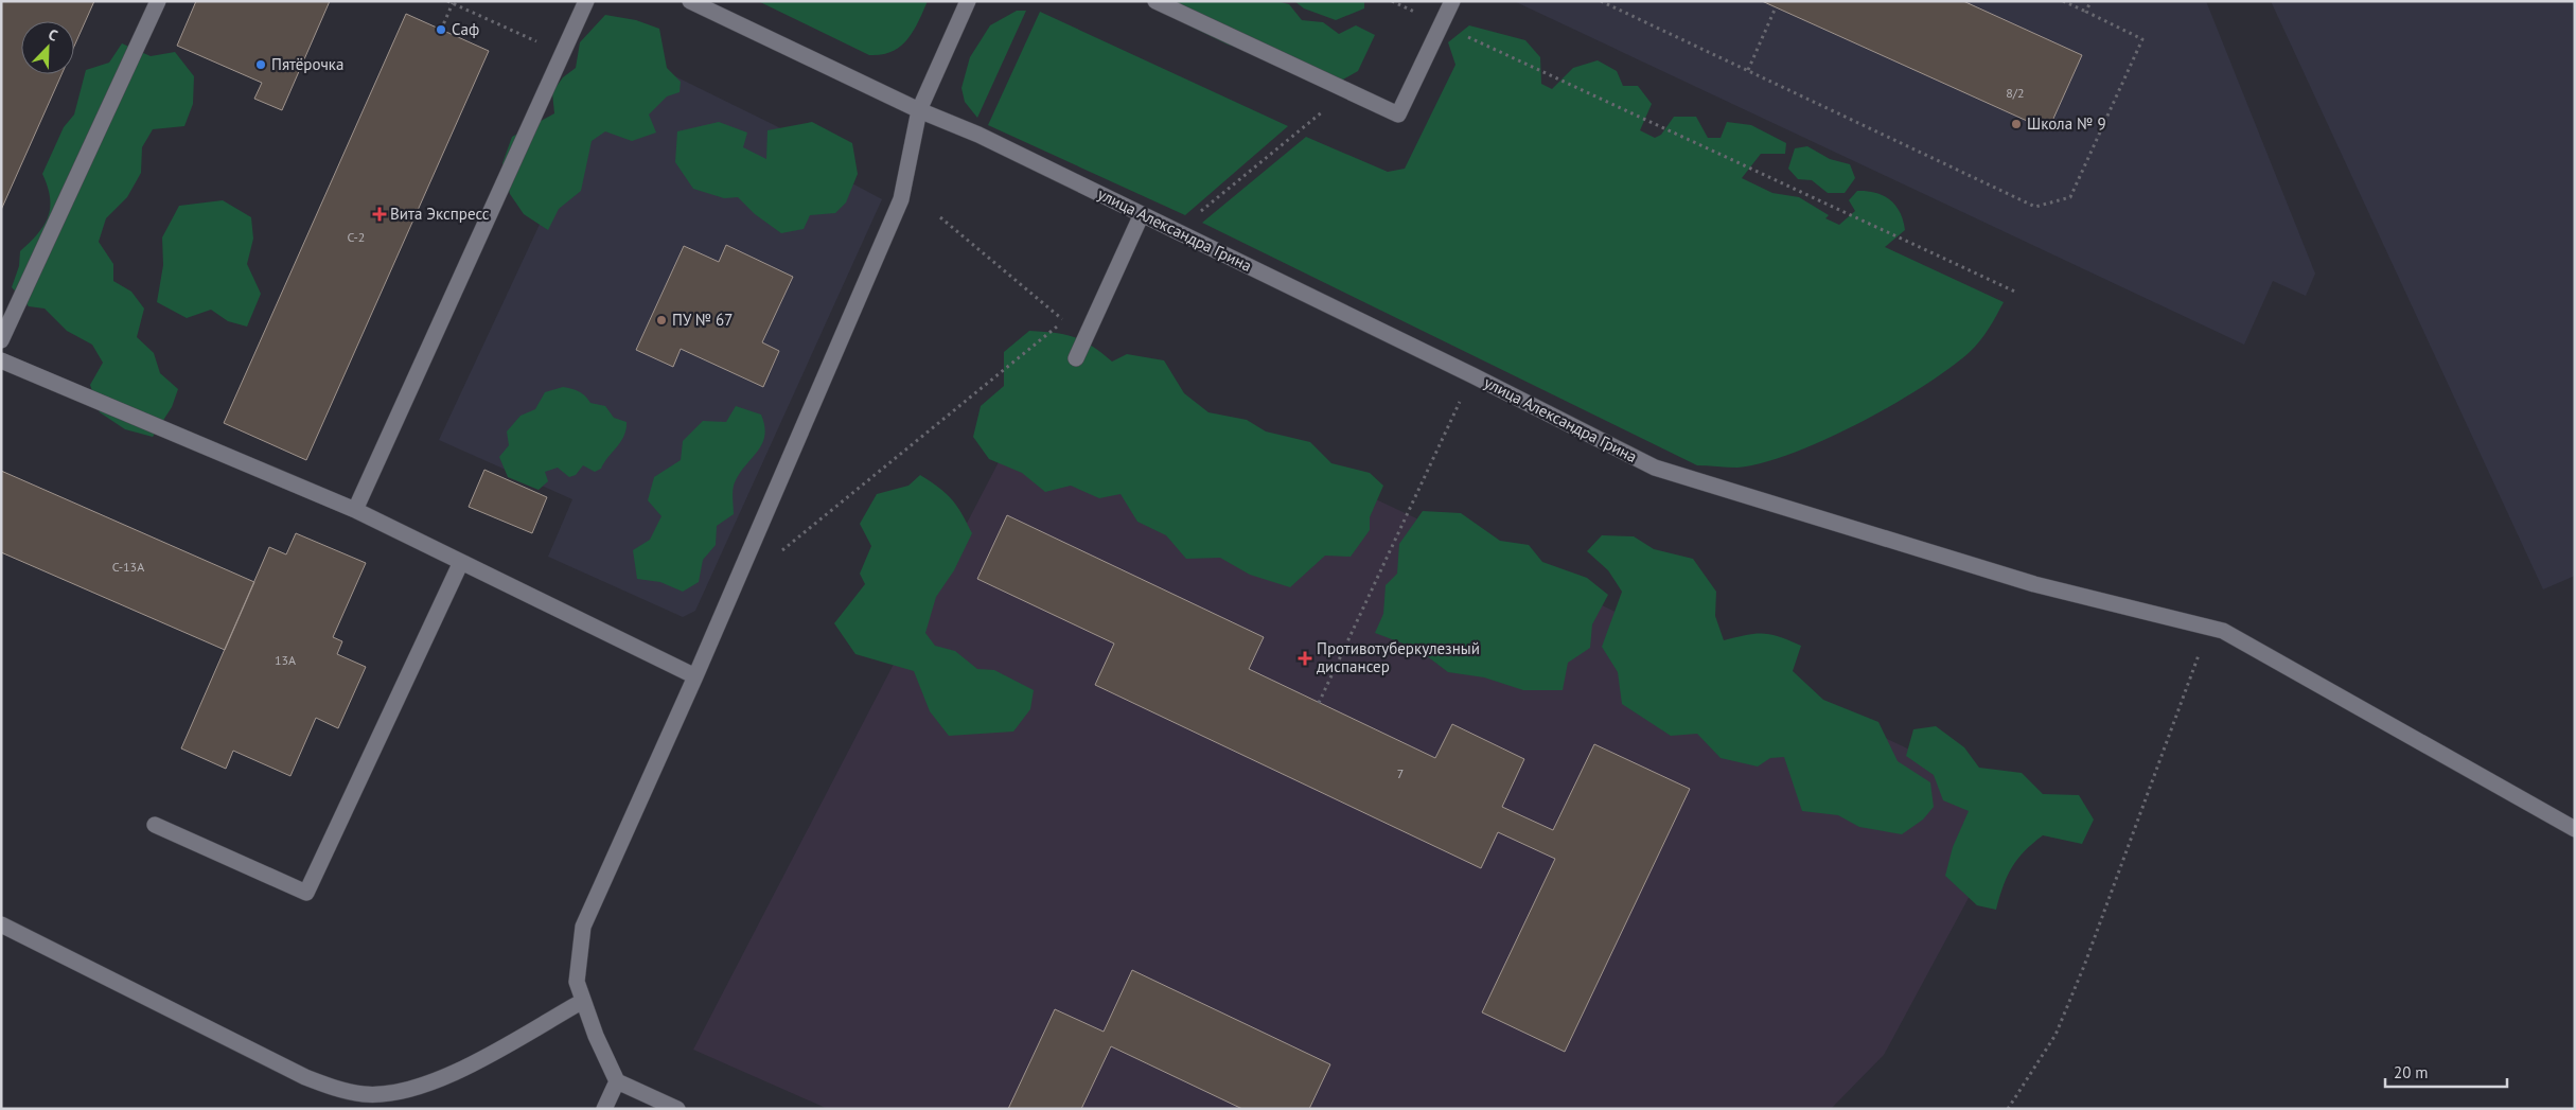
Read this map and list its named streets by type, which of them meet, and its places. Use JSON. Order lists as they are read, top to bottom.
{
  "streets": {
    "street": ["улица Александра Грина"]
  },
  "places": {
    "other": [
      "Саф",
      "Пятёрочка",
      "Школа № 9",
      "ПУ № 67"
    ],
    "health": ["Вита Экспресс", "Противотуберкулезный диспансер"]
  },
  "house_numbers": [
    "8/2",
    "С-2",
    "С-13А",
    "13А",
    "7"
  ],
  "scale_bar": "20 m",
  "north": "top right"
}
